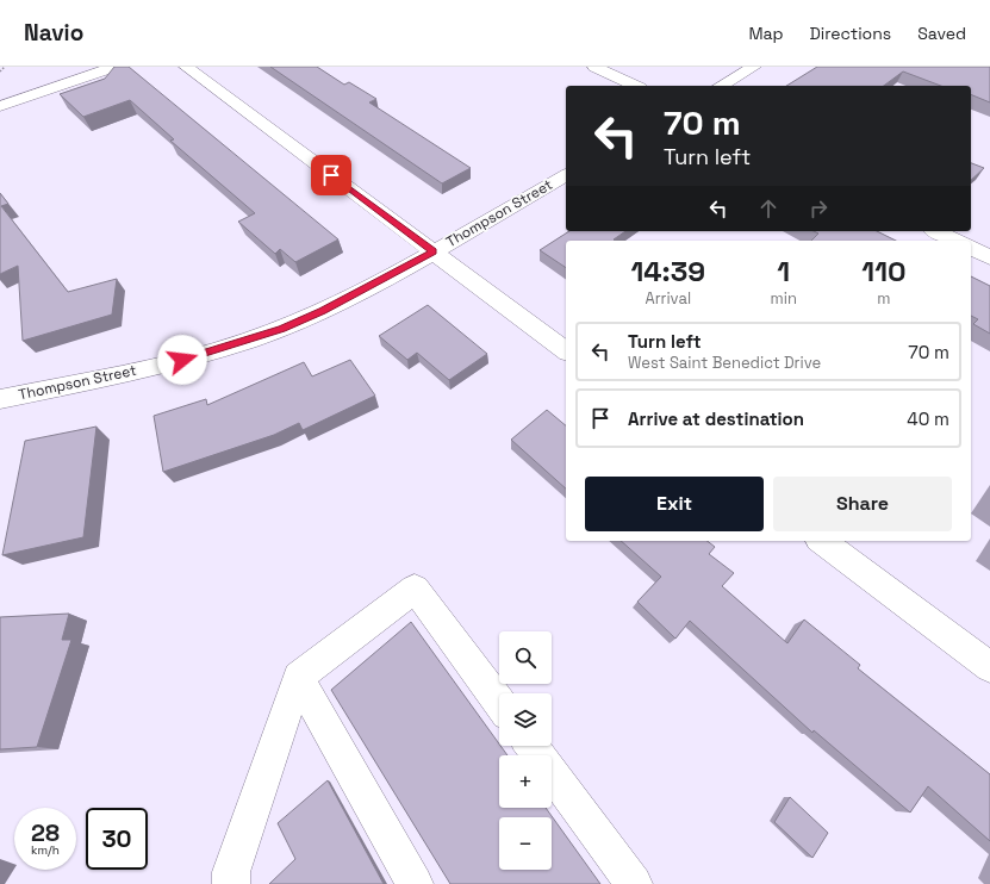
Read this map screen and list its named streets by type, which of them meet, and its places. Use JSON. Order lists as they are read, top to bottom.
{
  "streets": {
    "street": ["Thompson Street"]
  },
  "page": {
    "header": "Navio",
    "nav": ["Map", "Directions", "Saved"],
    "turn": ["70 m", "Turn left"],
    "eta": [
      "14:39",
      "Arrival",
      "1",
      "min",
      "110",
      "m"
    ],
    "list": [
      {
        "name": "Turn left",
        "note": "West Saint Benedict Drive",
        "value": "70 m"
      },
      {
        "name": "Arrive at destination",
        "value": "40 m"
      }
    ],
    "buttons": ["Exit", "Share"],
    "map_buttons": ["+", "−"],
    "speed": "28 km/h",
    "limit": "30"
  }
}
